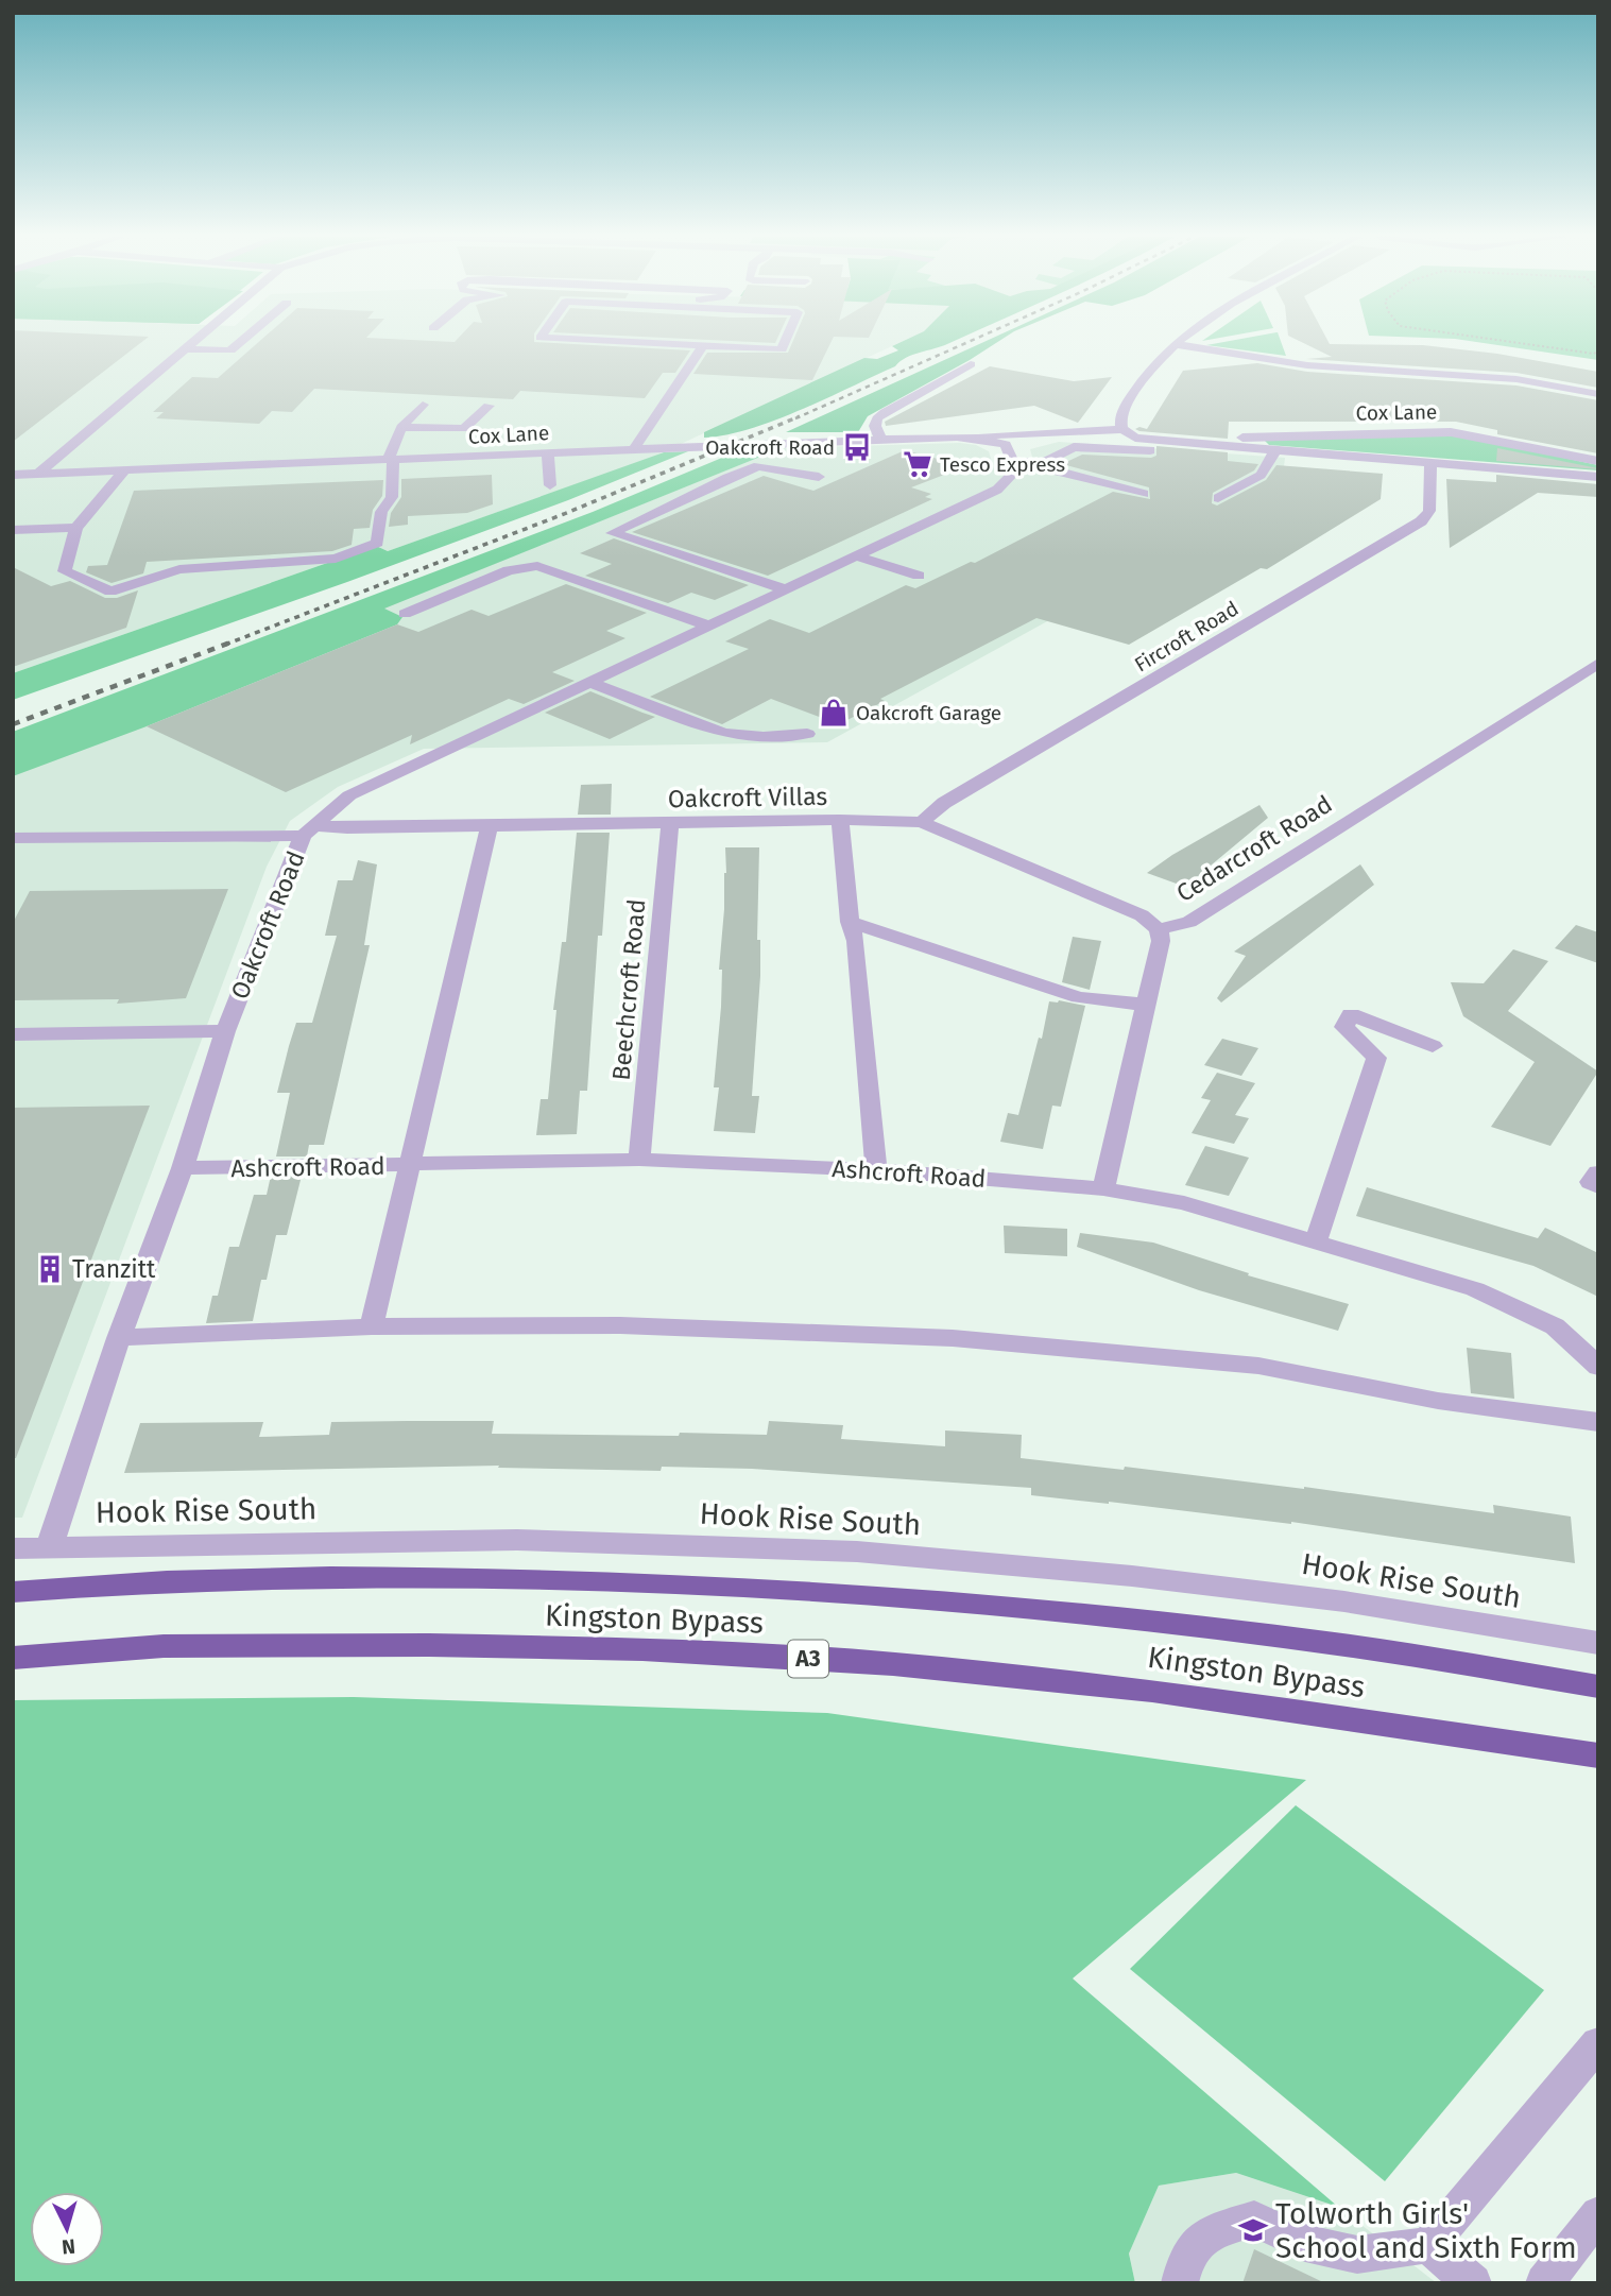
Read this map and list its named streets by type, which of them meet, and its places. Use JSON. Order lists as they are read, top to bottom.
{
  "streets": {
    "highway": ["Kingston Bypass", "A3"],
    "street": [
      "Cox Lane",
      "Fircroft Road",
      "Oakcroft Villas",
      "Cedarcroft Road",
      "Oakcroft Road",
      "Beechcroft Road",
      "Ashcroft Road",
      "Hook Rise South"
    ]
  },
  "crossings": [
    ["Cox Lane", "Fircroft Road"],
    ["Fircroft Road", "Oakcroft Villas"],
    ["Oakcroft Villas", "Cedarcroft Road"],
    ["Oakcroft Villas", "Oakcroft Road"],
    ["Oakcroft Villas", "Beechcroft Road"],
    ["Cedarcroft Road", "Ashcroft Road"],
    ["Oakcroft Road", "Ashcroft Road"],
    ["Oakcroft Road", "Hook Rise South"],
    ["Beechcroft Road", "Ashcroft Road"]
  ],
  "places": {
    "bus stop": ["Oakcroft Road"],
    "supermarket": ["Tesco Express"],
    "shop": ["Oakcroft Garage"],
    "building": ["Tranzitt"],
    "school or university": ["Tolworth Girls' School and Sixth Form"]
  },
  "north": "bottom"
}
